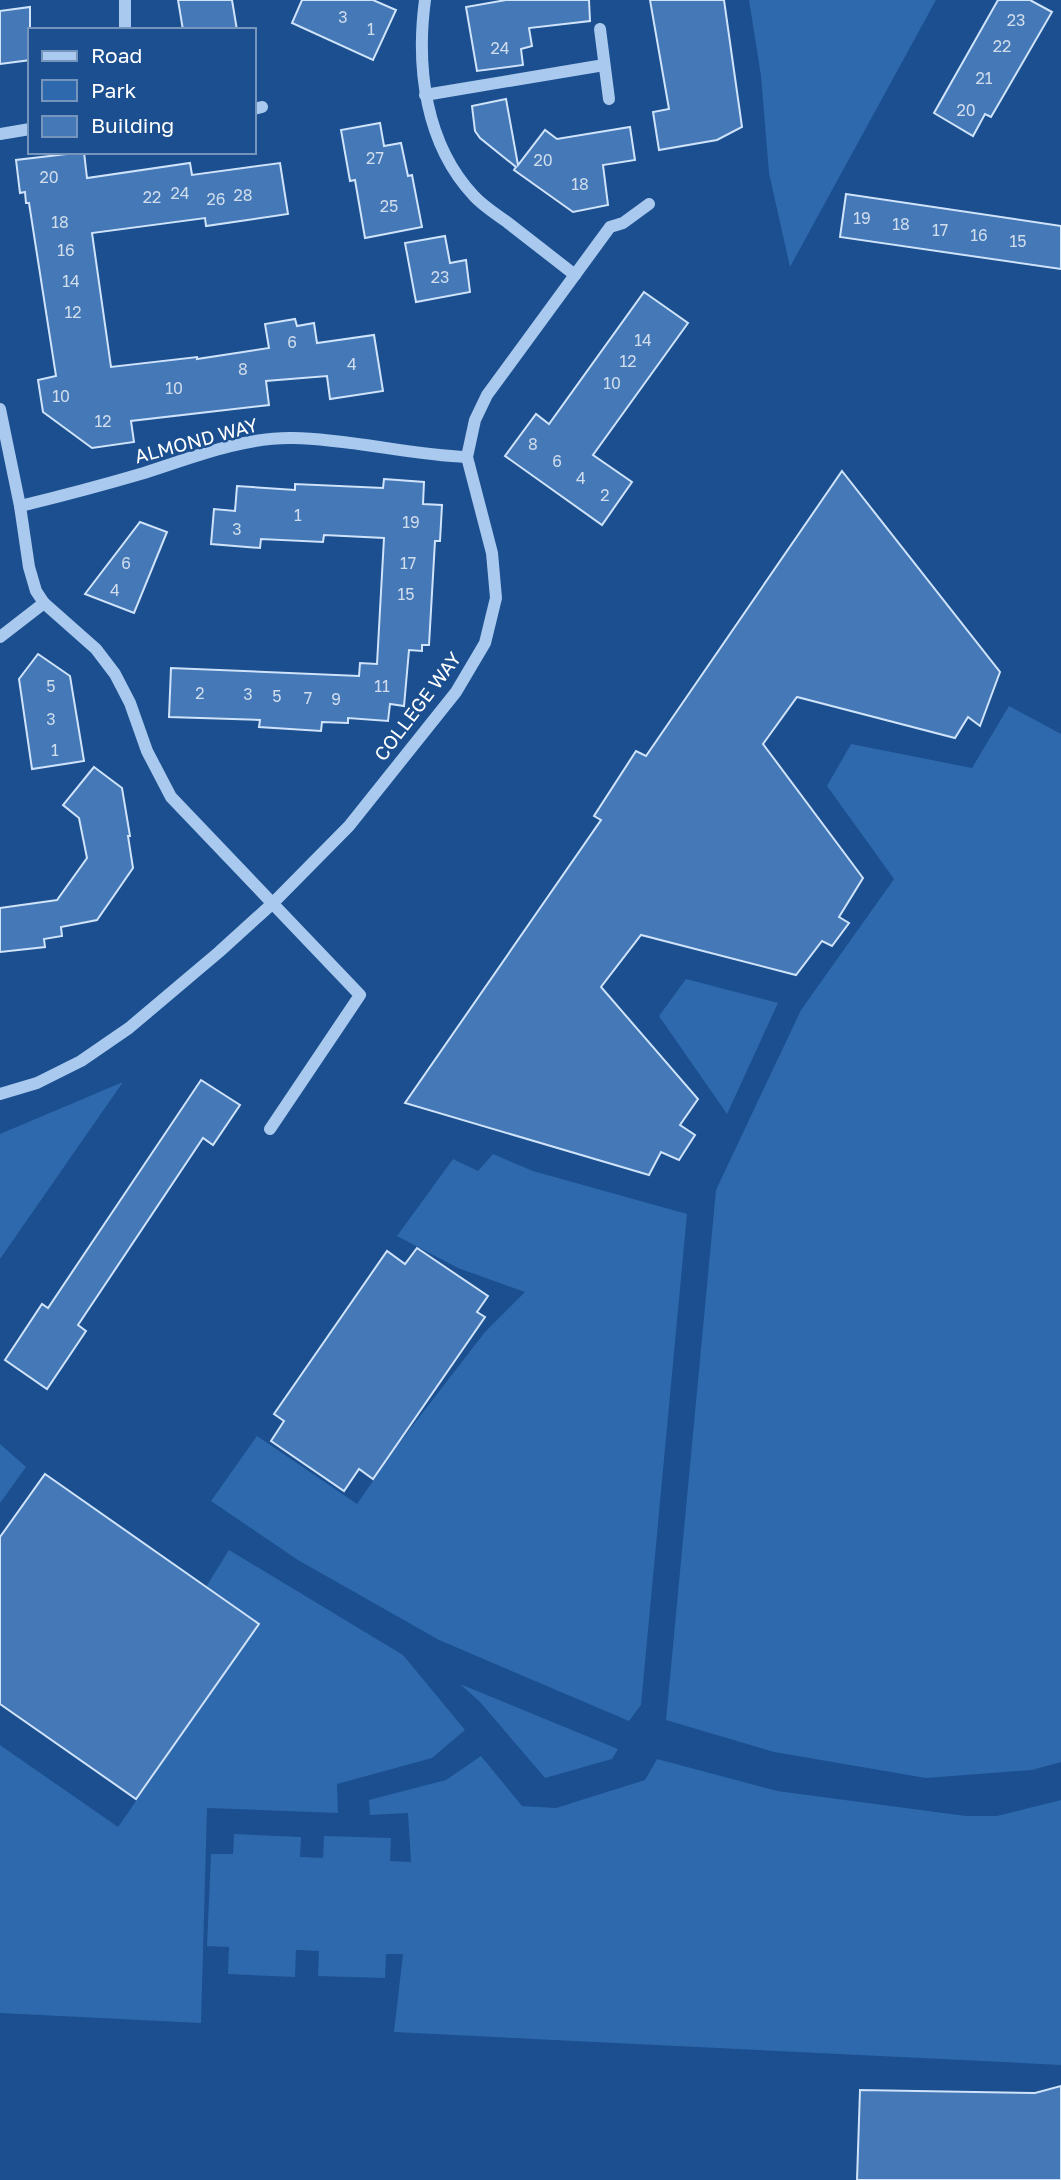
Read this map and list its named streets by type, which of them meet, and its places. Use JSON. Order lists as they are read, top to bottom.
{
  "streets": {
    "street": ["ALMOND WAY", "COLLEGE WAY"]
  },
  "crossings": [
    ["ALMOND WAY", "COLLEGE WAY"]
  ],
  "house_numbers": [
    "3",
    "23",
    "1",
    "22",
    "24",
    "21",
    "20",
    "27",
    "20",
    "20",
    "18",
    "24",
    "28",
    "22",
    "26",
    "25",
    "19",
    "18",
    "18",
    "17",
    "16",
    "15",
    "16",
    "23",
    "14",
    "12",
    "14",
    "6",
    "12",
    "4",
    "8",
    "10",
    "10",
    "10",
    "12",
    "8",
    "6",
    "4",
    "2",
    "1",
    "19",
    "3",
    "6",
    "17",
    "4",
    "15",
    "5",
    "11",
    "2",
    "3",
    "5",
    "7",
    "9",
    "3",
    "1"
  ],
  "legend": ["Road", "Park", "Building"]
}
